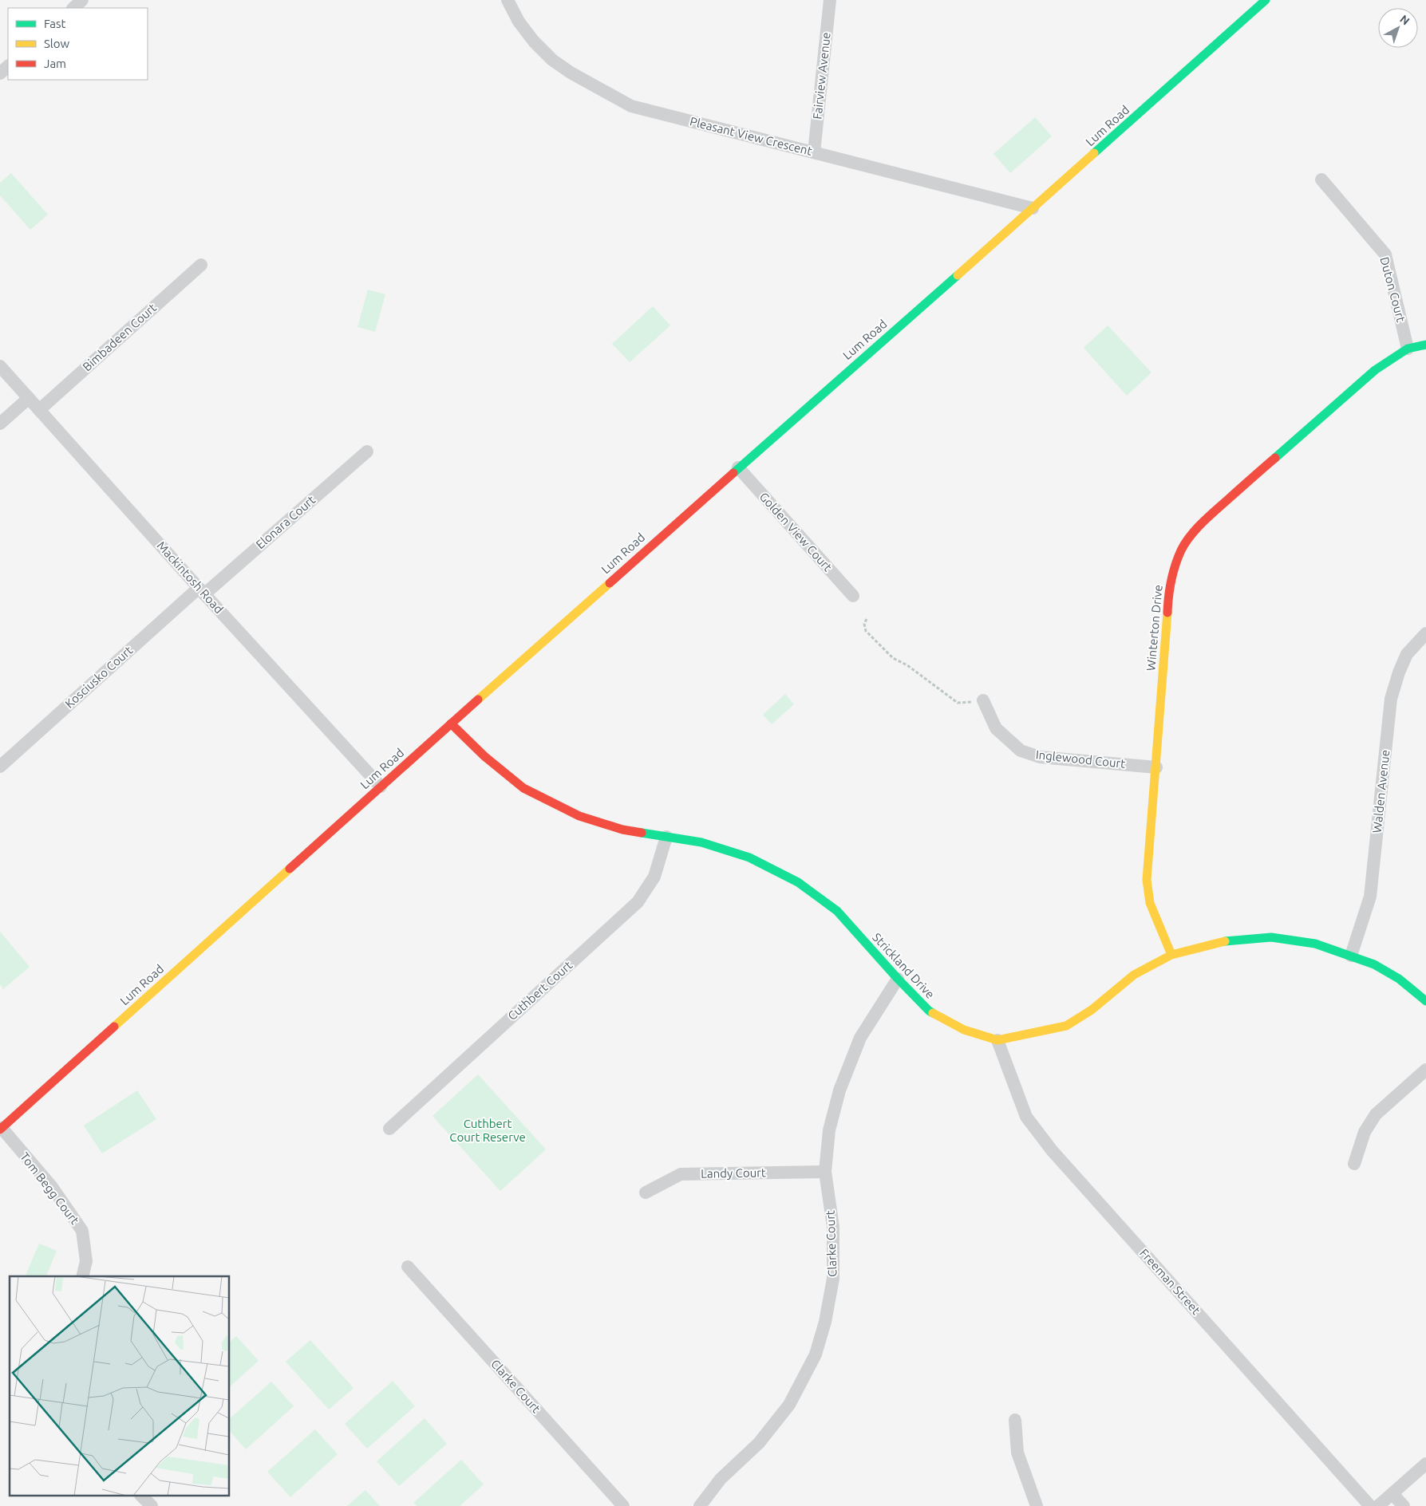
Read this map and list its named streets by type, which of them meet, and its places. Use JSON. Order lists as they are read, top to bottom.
{
  "streets": {
    "street": [
      "Fairview Avenue",
      "Lum Road",
      "Pleasant View Crescent",
      "Duton Court",
      "Bimbadeen Court",
      "Elonara Court",
      "Golden View Court",
      "Mackintosh Road",
      "Winterton Drive",
      "Kosciusko Court",
      "Inglewood Court",
      "Walden Avenue",
      "Strickland Drive",
      "Cuthbert Court",
      "Landy Court",
      "Tom Begg Court",
      "Clarke Court",
      "Freeman Street"
    ]
  },
  "crossings": [
    ["Fairview Avenue", "Pleasant View Crescent"],
    ["Lum Road", "Pleasant View Crescent"],
    ["Lum Road", "Golden View Court"],
    ["Lum Road", "Mackintosh Road"],
    ["Lum Road", "Strickland Drive"],
    ["Lum Road", "Tom Begg Court"],
    ["Duton Court", "Winterton Drive"],
    ["Bimbadeen Court", "Mackintosh Road"],
    ["Elonara Court", "Mackintosh Road"],
    ["Elonara Court", "Kosciusko Court"],
    ["Mackintosh Road", "Kosciusko Court"],
    ["Winterton Drive", "Inglewood Court"],
    ["Winterton Drive", "Strickland Drive"],
    ["Walden Avenue", "Strickland Drive"],
    ["Strickland Drive", "Cuthbert Court"],
    ["Strickland Drive", "Clarke Court"],
    ["Strickland Drive", "Freeman Street"],
    ["Landy Court", "Clarke Court"]
  ],
  "parks": ["Cuthbert Court Reserve"],
  "legend": ["Fast", "Slow", "Jam"],
  "north": "top right"
}
